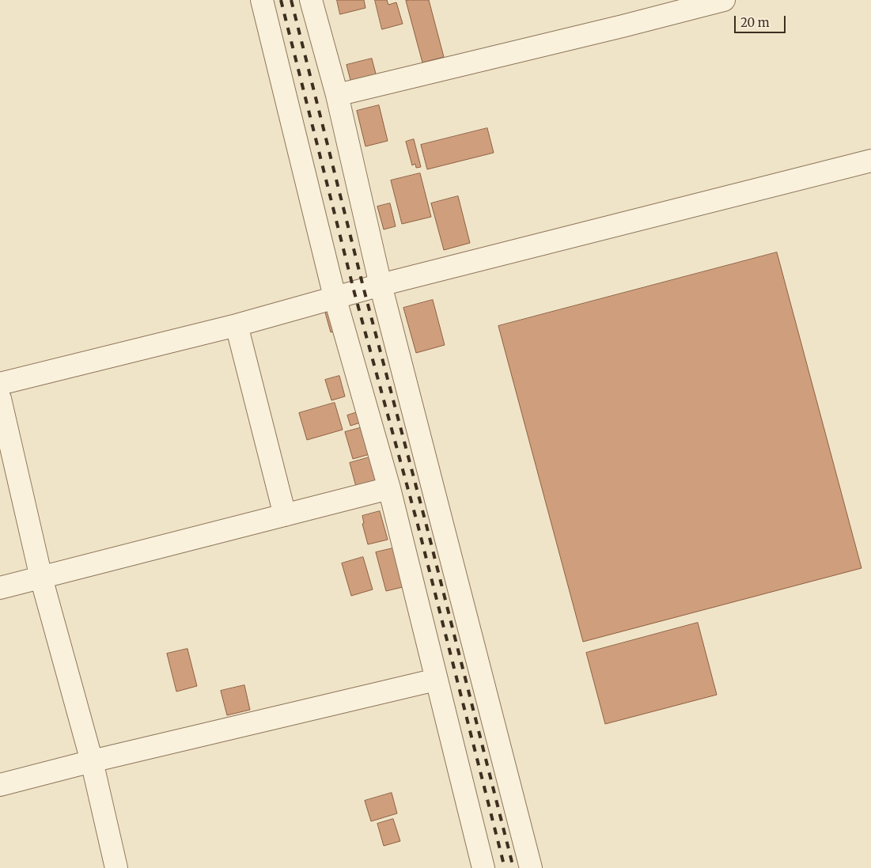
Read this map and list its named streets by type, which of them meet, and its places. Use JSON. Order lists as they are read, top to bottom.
{
  "scale_bar": "20 m"
}
